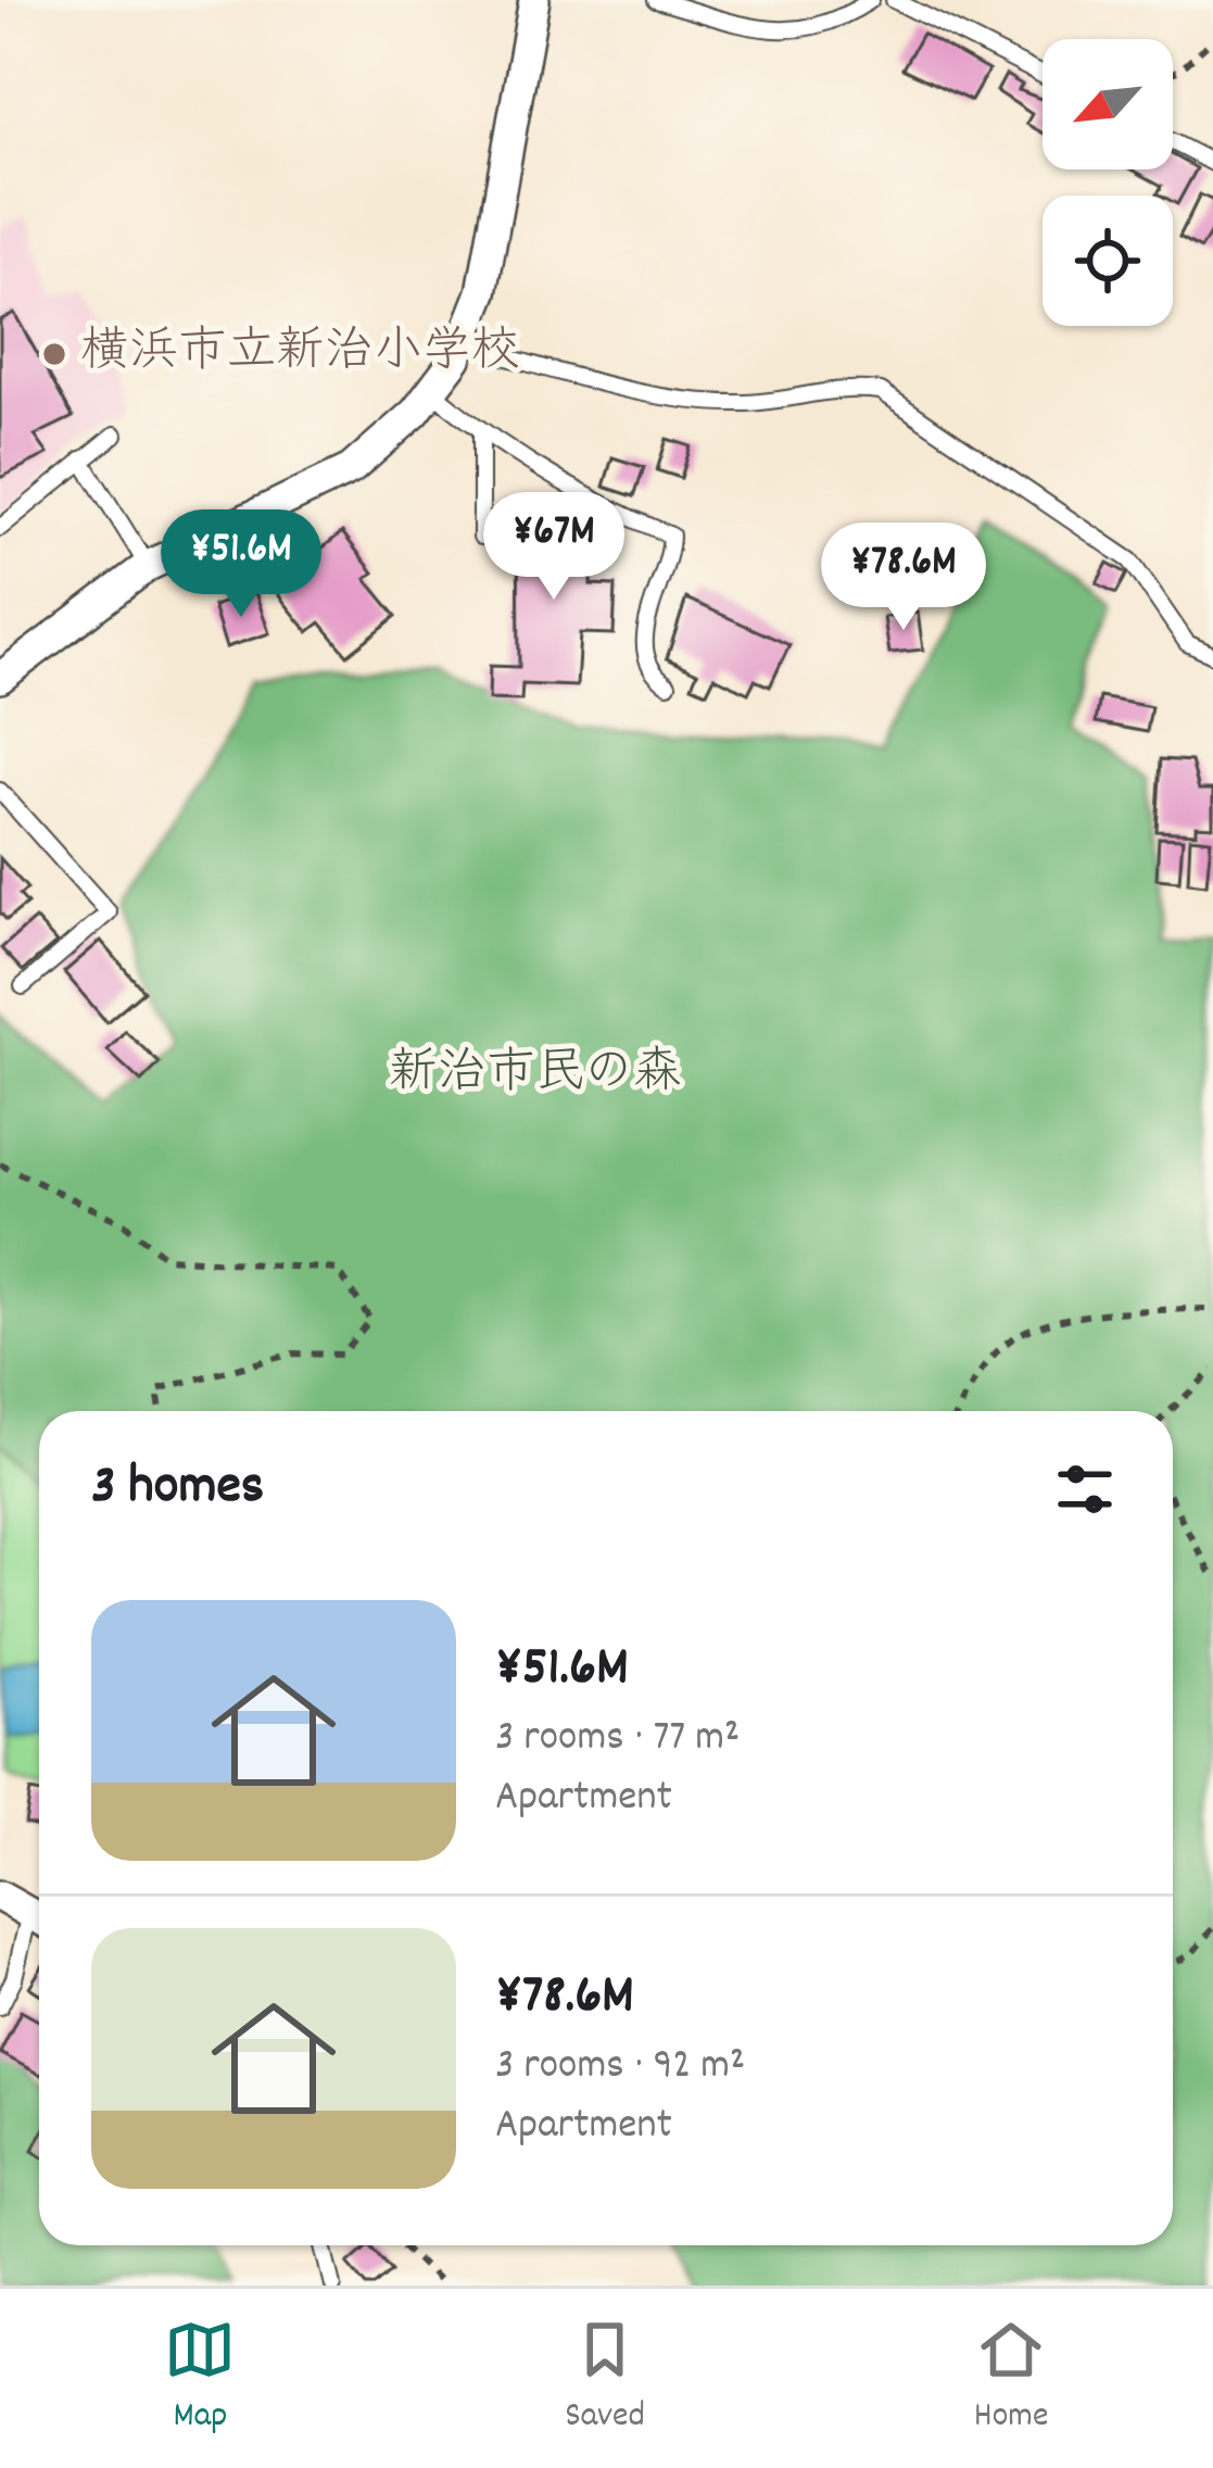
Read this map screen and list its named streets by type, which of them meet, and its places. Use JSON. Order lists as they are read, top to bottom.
{
  "parks": ["新治市民の森"],
  "places": ["横浜市立新治小学校"],
  "north": "bottom left",
  "page": {
    "price": ["¥67M", "¥51.6M", "¥78.6M"],
    "heading": "3 homes",
    "list": [
      {
        "name": "¥51.6M",
        "note": "3 rooms · 77 m² · Apartment"
      },
      {
        "name": "¥78.6M",
        "note": "3 rooms · 92 m² · Apartment"
      }
    ],
    "tabs": ["Map", "Saved", "Home"]
  }
}
